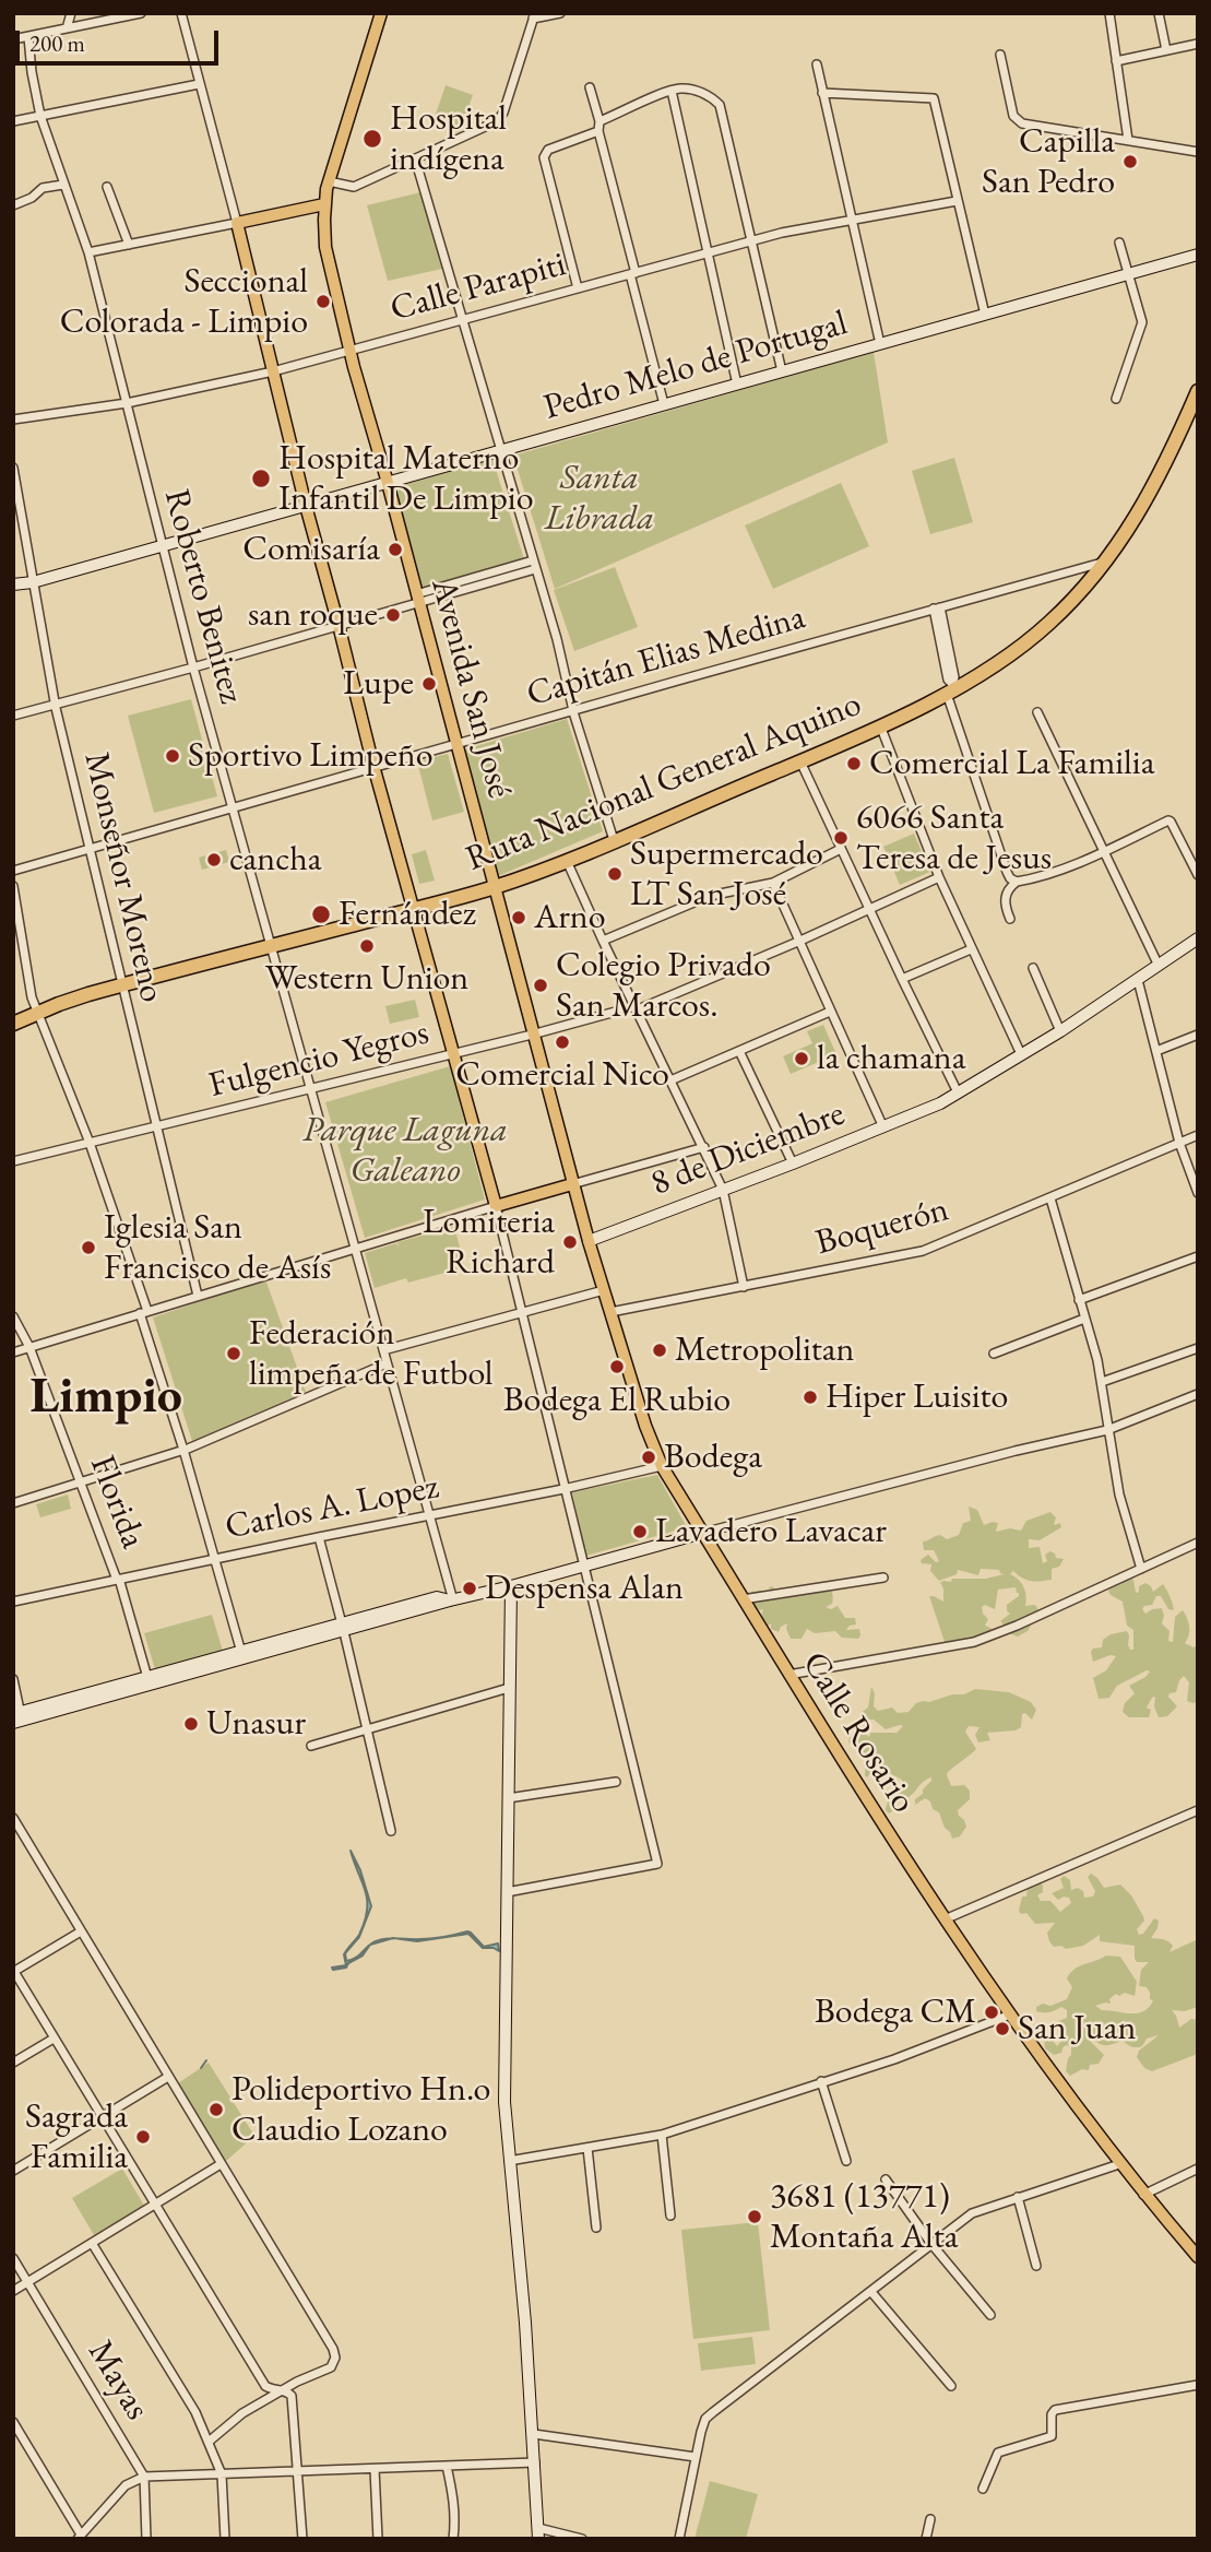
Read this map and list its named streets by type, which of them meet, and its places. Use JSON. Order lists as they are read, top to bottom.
{
  "streets": {
    "highway": ["Ruta Nacional General Aquino"],
    "main road": ["Avenida San José", "Calle Rosario"],
    "street": [
      "Calle Parapiti",
      "Pedro Melo de Portugal",
      "Roberto Benitez",
      "Capitán Elias Medina",
      "Monseñor Moreno",
      "Fulgencio Yegros",
      "8 de Diciembre",
      "Boquerón",
      "Florida",
      "Carlos A. Lopez",
      "Mayas"
    ]
  },
  "crossings": [
    ["Calle Parapiti", "Roberto Benitez"],
    ["Calle Parapiti", "Avenida San José"],
    ["Pedro Melo de Portugal", "Roberto Benitez"],
    ["Pedro Melo de Portugal", "Avenida San José"],
    ["Pedro Melo de Portugal", "Monseñor Moreno"],
    ["Roberto Benitez", "Capitán Elias Medina"],
    ["Roberto Benitez", "Ruta Nacional General Aquino"],
    ["Roberto Benitez", "Fulgencio Yegros"],
    ["Roberto Benitez", "Carlos A. Lopez"],
    ["Capitán Elias Medina", "Avenida San José"],
    ["Capitán Elias Medina", "Ruta Nacional General Aquino"],
    ["Capitán Elias Medina", "Monseñor Moreno"],
    ["Avenida San José", "Ruta Nacional General Aquino"],
    ["Avenida San José", "Fulgencio Yegros"],
    ["Avenida San José", "Calle Rosario"],
    ["Ruta Nacional General Aquino", "Monseñor Moreno"],
    ["Monseñor Moreno", "Fulgencio Yegros"],
    ["8 de Diciembre", "Calle Rosario"],
    ["Boquerón", "Calle Rosario"],
    ["Florida", "Carlos A. Lopez"],
    ["Carlos A. Lopez", "Calle Rosario"]
  ],
  "districts": ["Limpio"],
  "parks": ["Santa Librada", "Parque Laguna Galeano"],
  "places": [
    "Hospital indígena",
    "Capilla San Pedro",
    "Seccional Colorada - Limpio",
    "Hospital Materno Infantil De Limpio",
    "Comisaría",
    "san roque",
    "Lupe",
    "Sportivo Limpeño",
    "Comercial La Familia",
    "6066 Santa Teresa de Jesus",
    "cancha",
    "Supermercado LT San José",
    "Fernández",
    "Arno",
    "Western Union",
    "Colegio Privado San Marcos.",
    "Comercial Nico",
    "la chamana",
    "Lomiteria Richard",
    "Iglesia San Francisco de Asís",
    "Metropolitan",
    "Federación limpeña de Futbol",
    "Bodega El Rubio",
    "Hiper Luisito",
    "Bodega",
    "Lavadero Lavacar",
    "Despensa Alan",
    "Unasur",
    "Bodega CM",
    "San Juan",
    "Polideportivo Hn.o Claudio Lozano",
    "Sagrada Familia",
    "3681 (13771) Montaña Alta"
  ],
  "scale_bar": "200 m"
}
